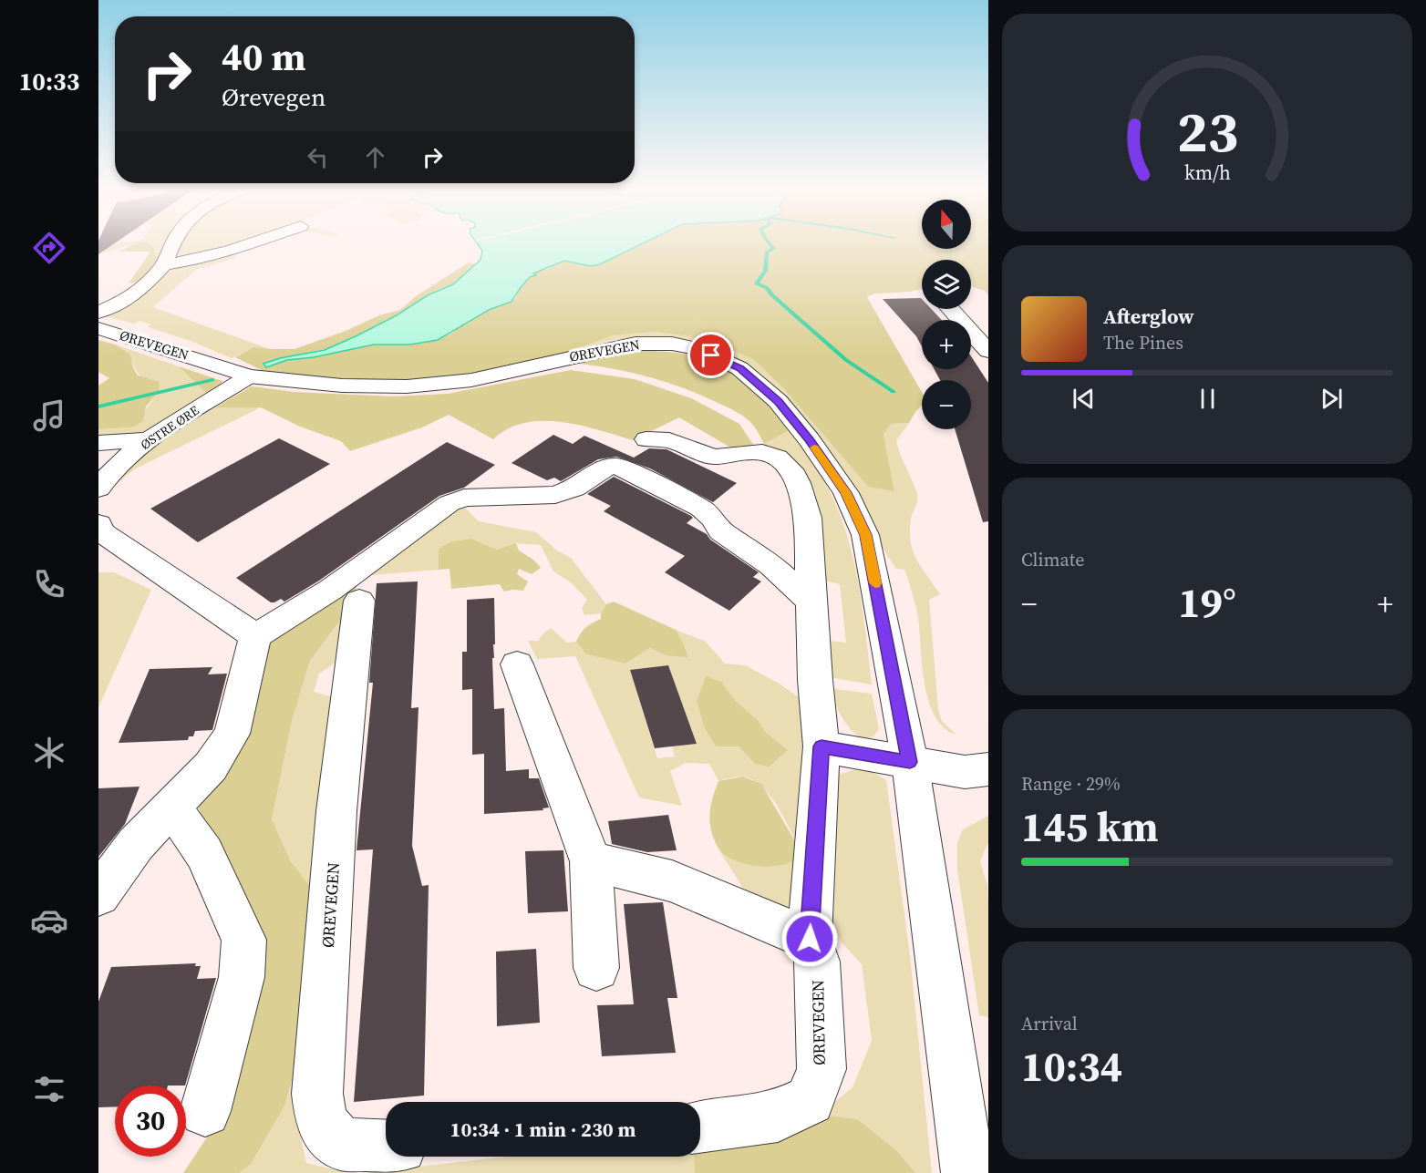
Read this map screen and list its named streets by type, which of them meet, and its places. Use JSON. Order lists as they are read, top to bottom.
{
  "streets": {
    "street": ["ØREVEGEN", "ØSTRE ØRE"]
  },
  "crossings": [
    ["ØREVEGEN", "ØSTRE ØRE"]
  ],
  "north": "top",
  "page": {
    "tabs": "10:33",
    "turn": ["40 m", "Ørevegen"],
    "map_buttons": ["+", "−"],
    "song": ["Afterglow", "The Pines"],
    "tile": [
      "Climate",
      ["Range · 29%", "145 km"],
      ["Arrival", "10:34"]
    ],
    "heat": ["−", "19°", "+"],
    "limit": "30",
    "trip": "10:34 · 1 min · 230 m",
    "gauge": ["23", "km/h"]
  }
}
